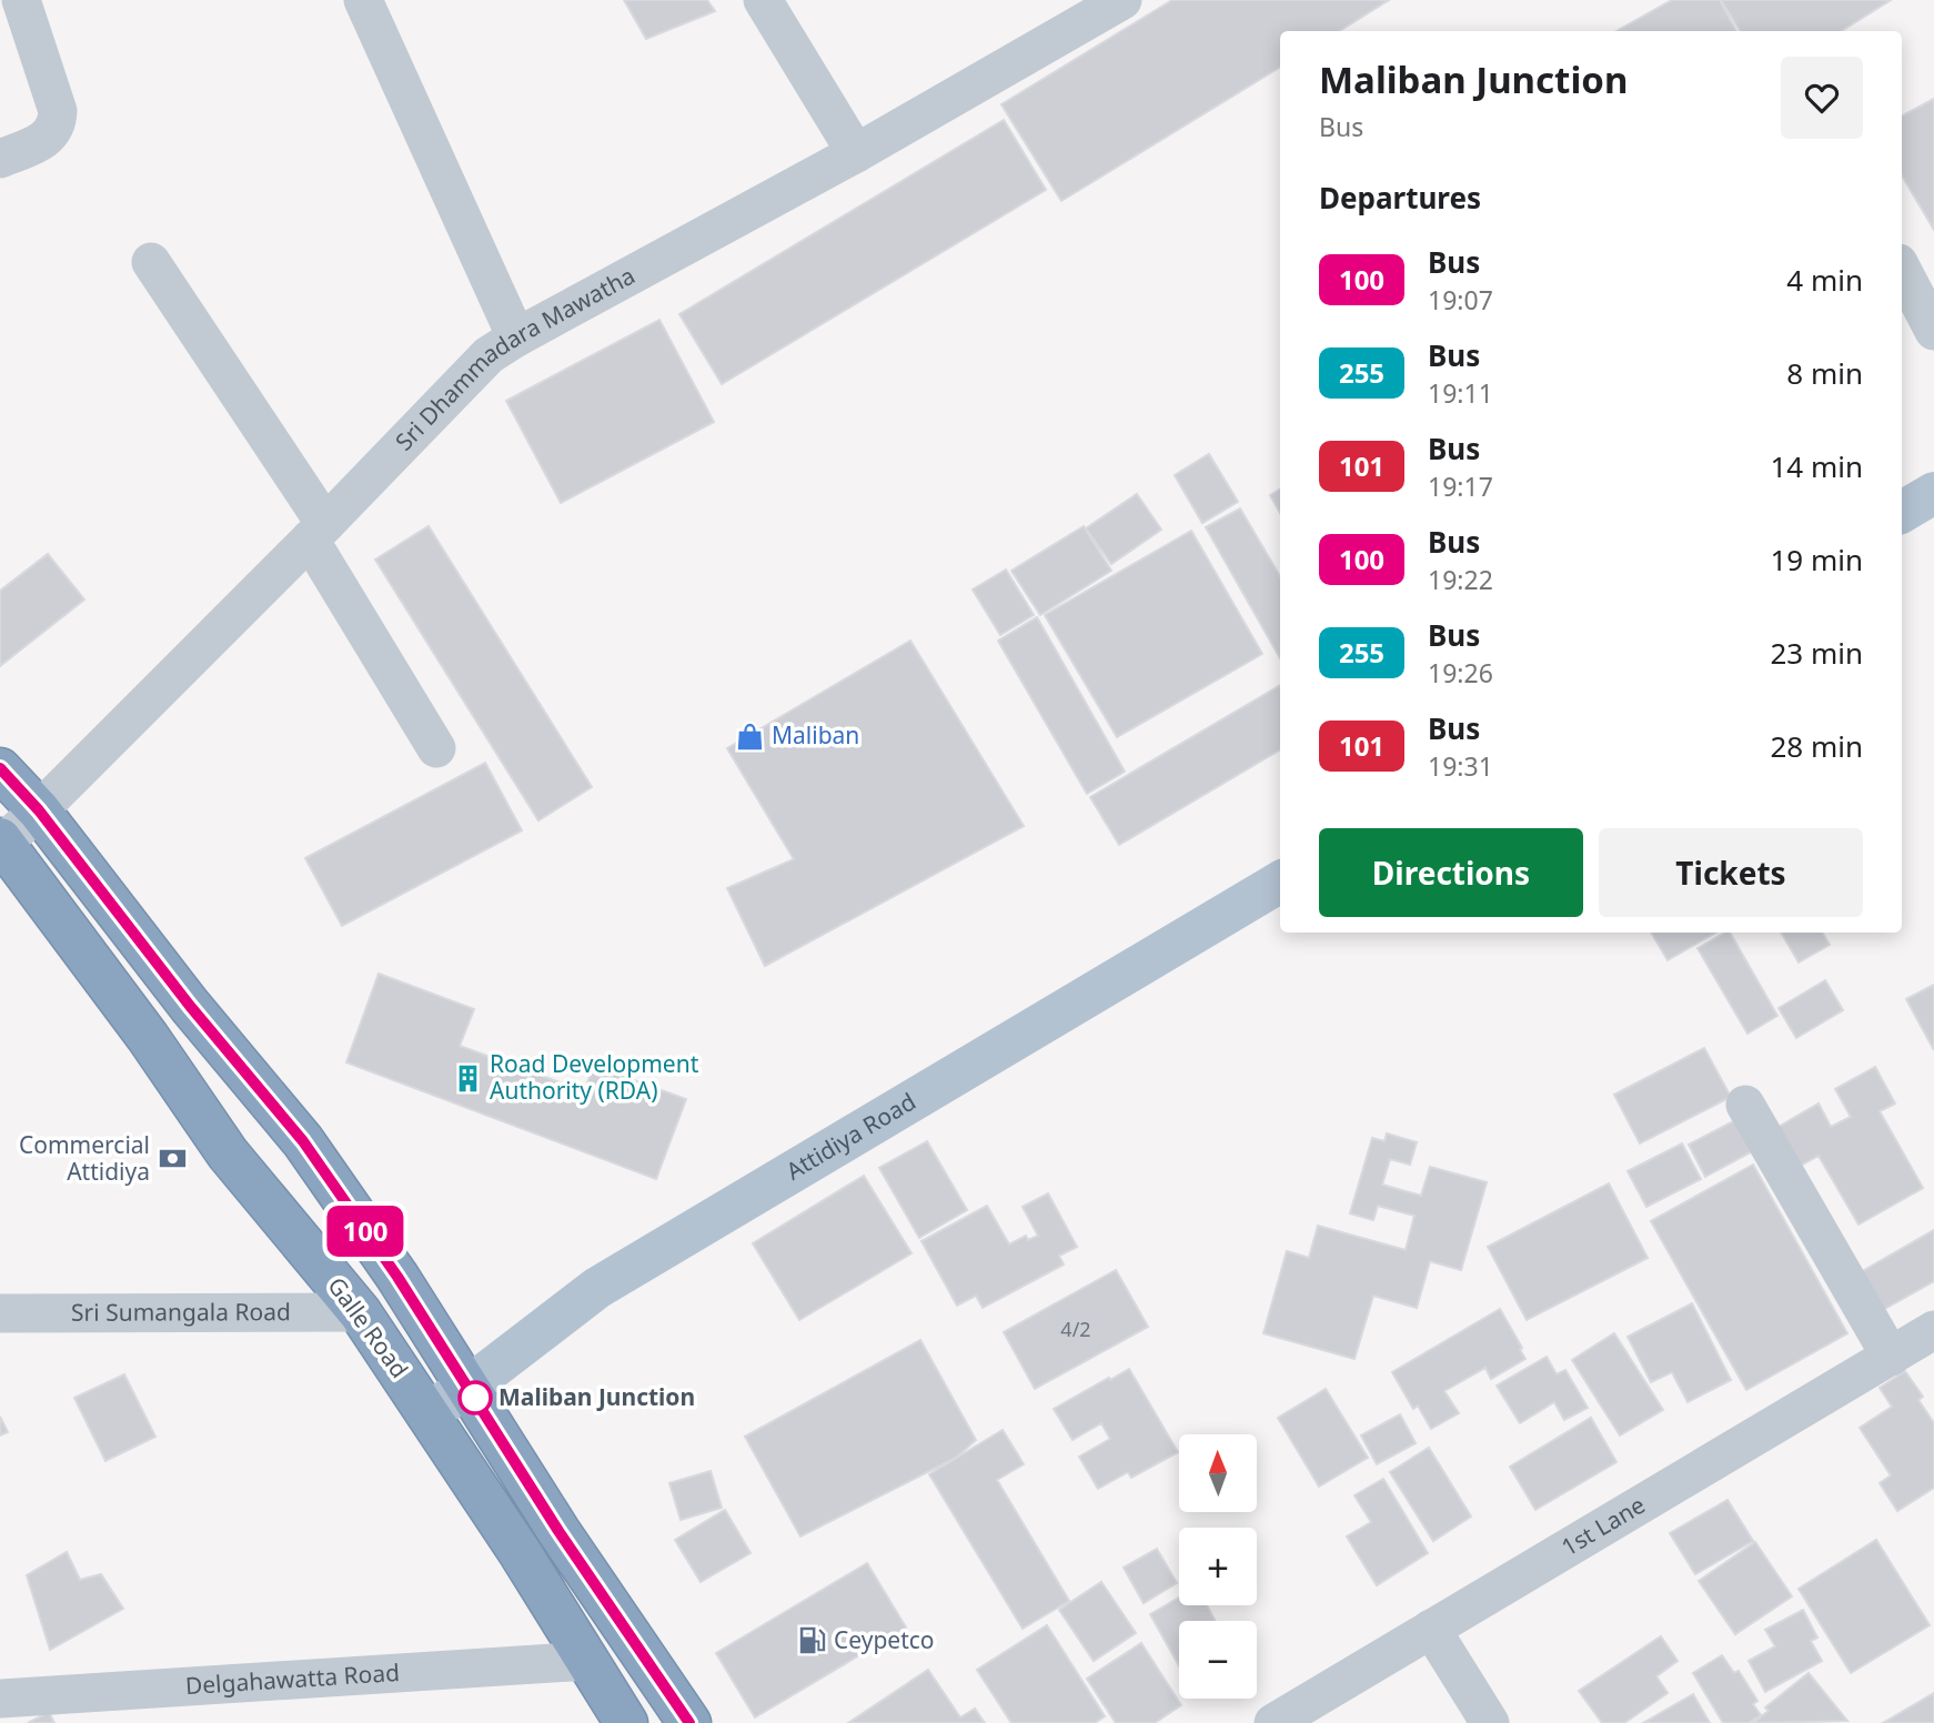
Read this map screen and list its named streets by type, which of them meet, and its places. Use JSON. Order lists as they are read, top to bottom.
{
  "streets": {
    "highway": ["Galle Road"],
    "main road": ["Attidiya Road"],
    "street": [
      "Sri Dhammadara Mawatha",
      "Sri Sumangala Road",
      "1st Lane",
      "Delgahawatta Road"
    ]
  },
  "crossings": [
    ["Sri Dhammadara Mawatha", "Galle Road"],
    ["Attidiya Road", "Galle Road"],
    ["Sri Sumangala Road", "Galle Road"],
    ["Galle Road", "Delgahawatta Road"]
  ],
  "places": {
    "shop": ["Maliban"],
    "building": ["Road Development Authority (RDA)"],
    "bank": ["Commercial Attidiya"],
    "other": ["Maliban Junction"],
    "fuel station": ["Ceypetco"]
  },
  "lines": ["bus line 100"],
  "house_numbers": ["4/2"],
  "north": "top",
  "page": {
    "on_map": "100",
    "heading": [
      ["Maliban Junction", "Bus"],
      "Departures"
    ],
    "list": [
      {
        "mark": "100",
        "name": "Bus",
        "note": "19:07",
        "value": "4 min"
      },
      {
        "mark": "255",
        "name": "Bus",
        "note": "19:11",
        "value": "8 min"
      },
      {
        "mark": "101",
        "name": "Bus",
        "note": "19:17",
        "value": "14 min"
      },
      {
        "mark": "100",
        "name": "Bus",
        "note": "19:22",
        "value": "19 min"
      },
      {
        "mark": "255",
        "name": "Bus",
        "note": "19:26",
        "value": "23 min"
      },
      {
        "mark": "101",
        "name": "Bus",
        "note": "19:31",
        "value": "28 min"
      }
    ],
    "buttons": ["Directions", "Tickets"],
    "map_buttons": ["+", "−"]
  }
}
